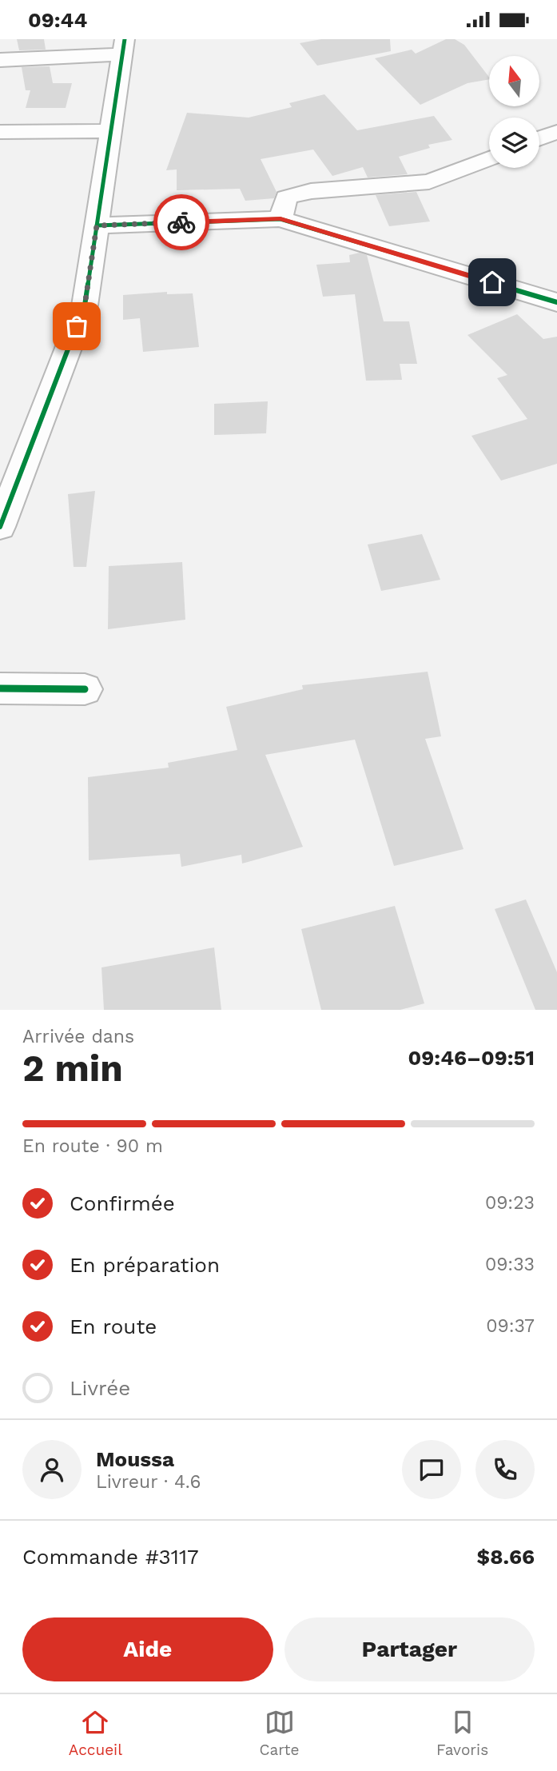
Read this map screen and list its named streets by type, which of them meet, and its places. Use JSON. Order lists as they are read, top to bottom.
{
  "north": "top",
  "page": {
    "status": "09:44",
    "heading": ["2 min", "Arrivée dans", "09:46–09:51"],
    "panel": [
      "Moussa",
      "Livreur · 4.6",
      "Commande #3117",
      "$8.66"
    ],
    "bar": "En route · 90 m",
    "list": [
      ["Confirmée", "09:23"],
      ["En préparation", "09:33"],
      ["En route", "09:37"],
      "Livrée"
    ],
    "buttons": ["Aide", "Partager"],
    "tabs": ["Accueil", "Carte", "Favoris"]
  }
}
